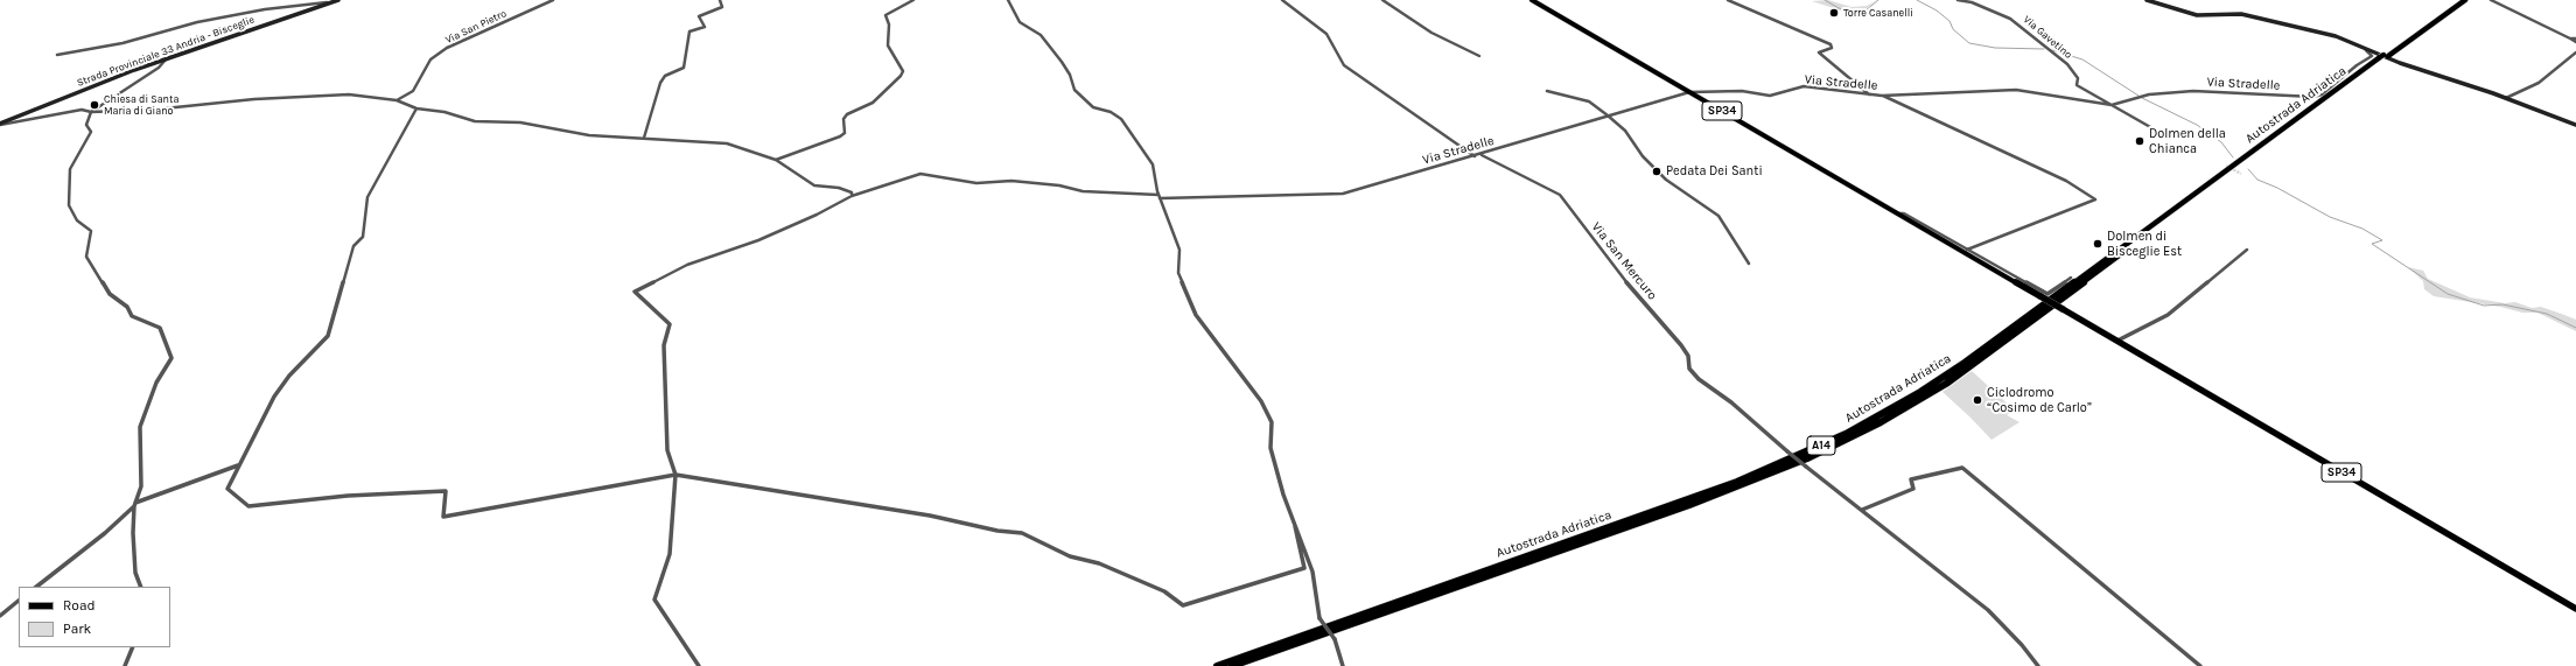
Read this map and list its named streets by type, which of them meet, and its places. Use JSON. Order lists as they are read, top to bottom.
{
  "streets": {
    "highway": ["Autostrada Adriatica", "A14"],
    "main road": ["Strada Provinciale 33 Andria - Bisceglie", "SP34"],
    "street": [
      "Via San Pietro",
      "Via Gavetino",
      "Via Stradelle",
      "Via San Mercuro"
    ]
  },
  "crossings": [
    ["Via Gavetino", "Via Stradelle"],
    ["Via Stradelle", "SP34"],
    ["Via Stradelle", "Via San Mercuro"]
  ],
  "places": [
    "Torre Casanelli",
    "Chiesa di Santa Maria di Giano",
    "Dolmen della Chianca",
    "Pedata Dei Santi",
    "Dolmen di Bisceglie Est",
    "Ciclodromo “Cosimo de Carlo”"
  ],
  "legend": ["Road", "Park"]
}
